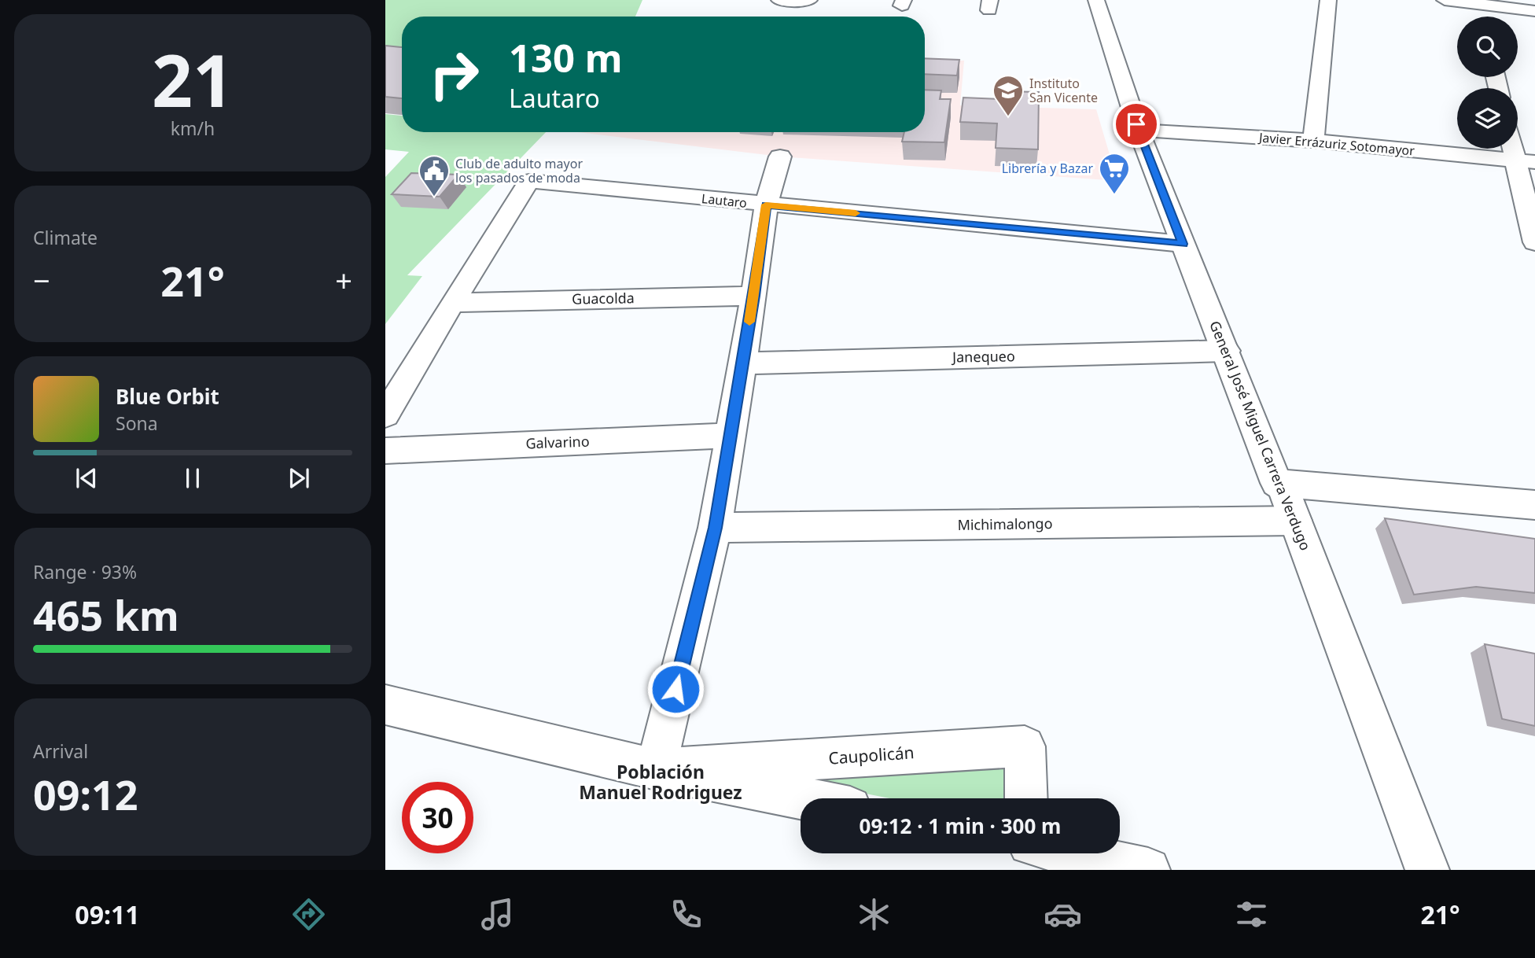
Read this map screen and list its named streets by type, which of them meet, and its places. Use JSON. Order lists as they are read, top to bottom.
{
  "streets": {
    "street": [
      "Javier Errázuriz Sotomayor",
      "Lautaro",
      "Guacolda",
      "Janequeo",
      "General José Miguel Carrera Verdugo",
      "Galvarino",
      "Michimalongo",
      "Caupolicán"
    ]
  },
  "crossings": [
    ["Javier Errázuriz Sotomayor", "General José Miguel Carrera Verdugo"],
    ["Lautaro", "Guacolda"],
    ["Lautaro", "General José Miguel Carrera Verdugo"],
    ["Janequeo", "General José Miguel Carrera Verdugo"],
    ["General José Miguel Carrera Verdugo", "Michimalongo"]
  ],
  "districts": ["Población Manuel Rodriguez"],
  "places": {
    "school or university": ["Instituto San Vicente"],
    "supermarket": ["Librería y Bazar"],
    "public building": ["Club de adulto mayor los pasados de moda"]
  },
  "page": {
    "tile": [
      ["21", "km/h"],
      "Climate",
      ["Range · 93%", "465 km"],
      ["Arrival", "09:12"]
    ],
    "turn": ["130 m", "Lautaro"],
    "heat": ["−", "21°", "+"],
    "song": ["Blue Orbit", "Sona"],
    "limit": "30",
    "trip": "09:12 · 1 min · 300 m",
    "tabs": ["09:11", "21°"]
  }
}
